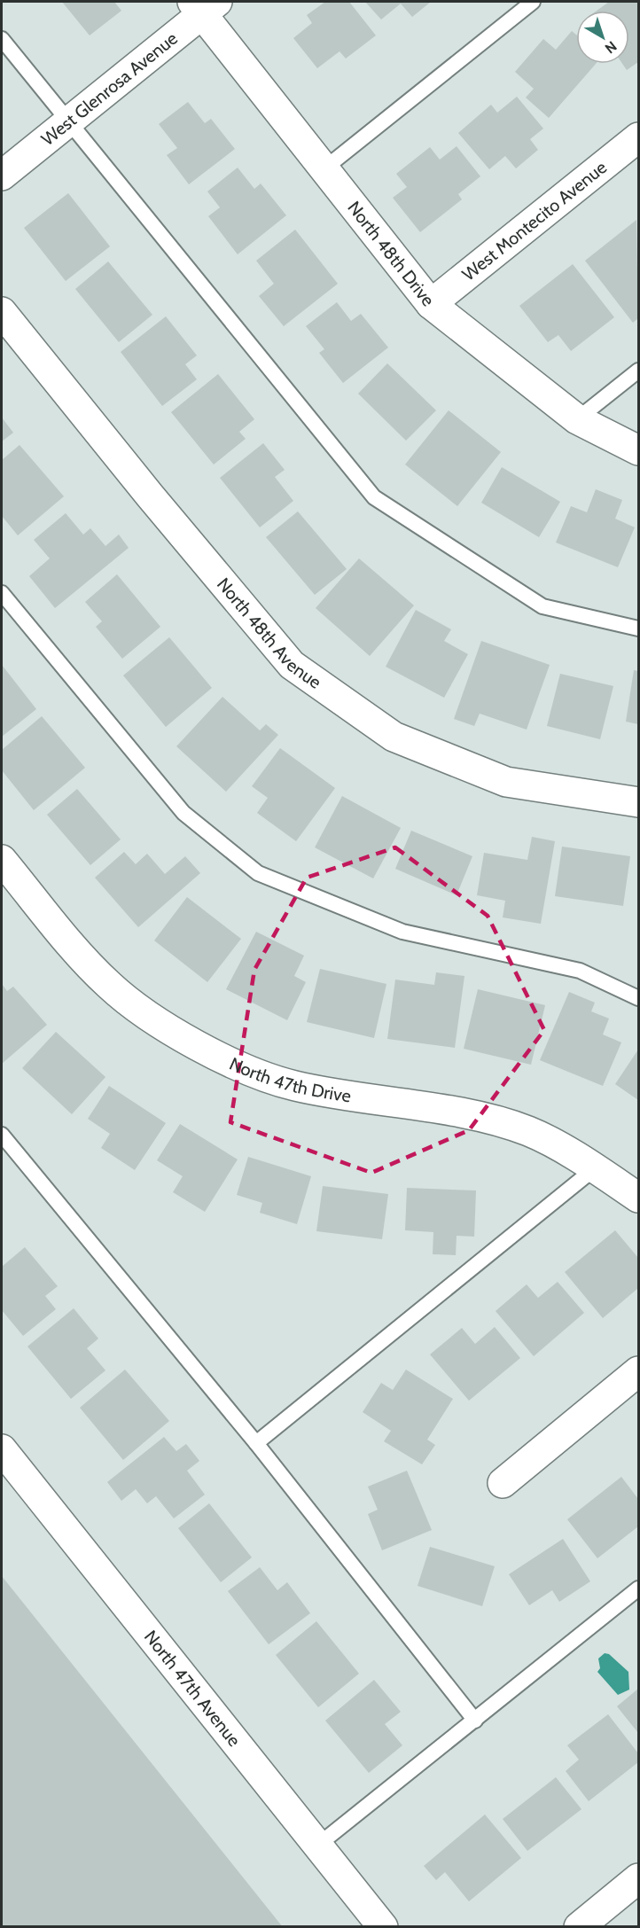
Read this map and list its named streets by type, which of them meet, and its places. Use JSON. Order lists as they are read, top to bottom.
{
  "streets": {
    "street": [
      "West Glenrosa Avenue",
      "West Montecito Avenue",
      "North 48th Drive",
      "North 48th Avenue",
      "North 47th Drive",
      "North 47th Avenue"
    ]
  },
  "crossings": [
    ["West Glenrosa Avenue", "North 48th Drive"],
    ["West Montecito Avenue", "North 48th Drive"]
  ],
  "north": "bottom right"
}
